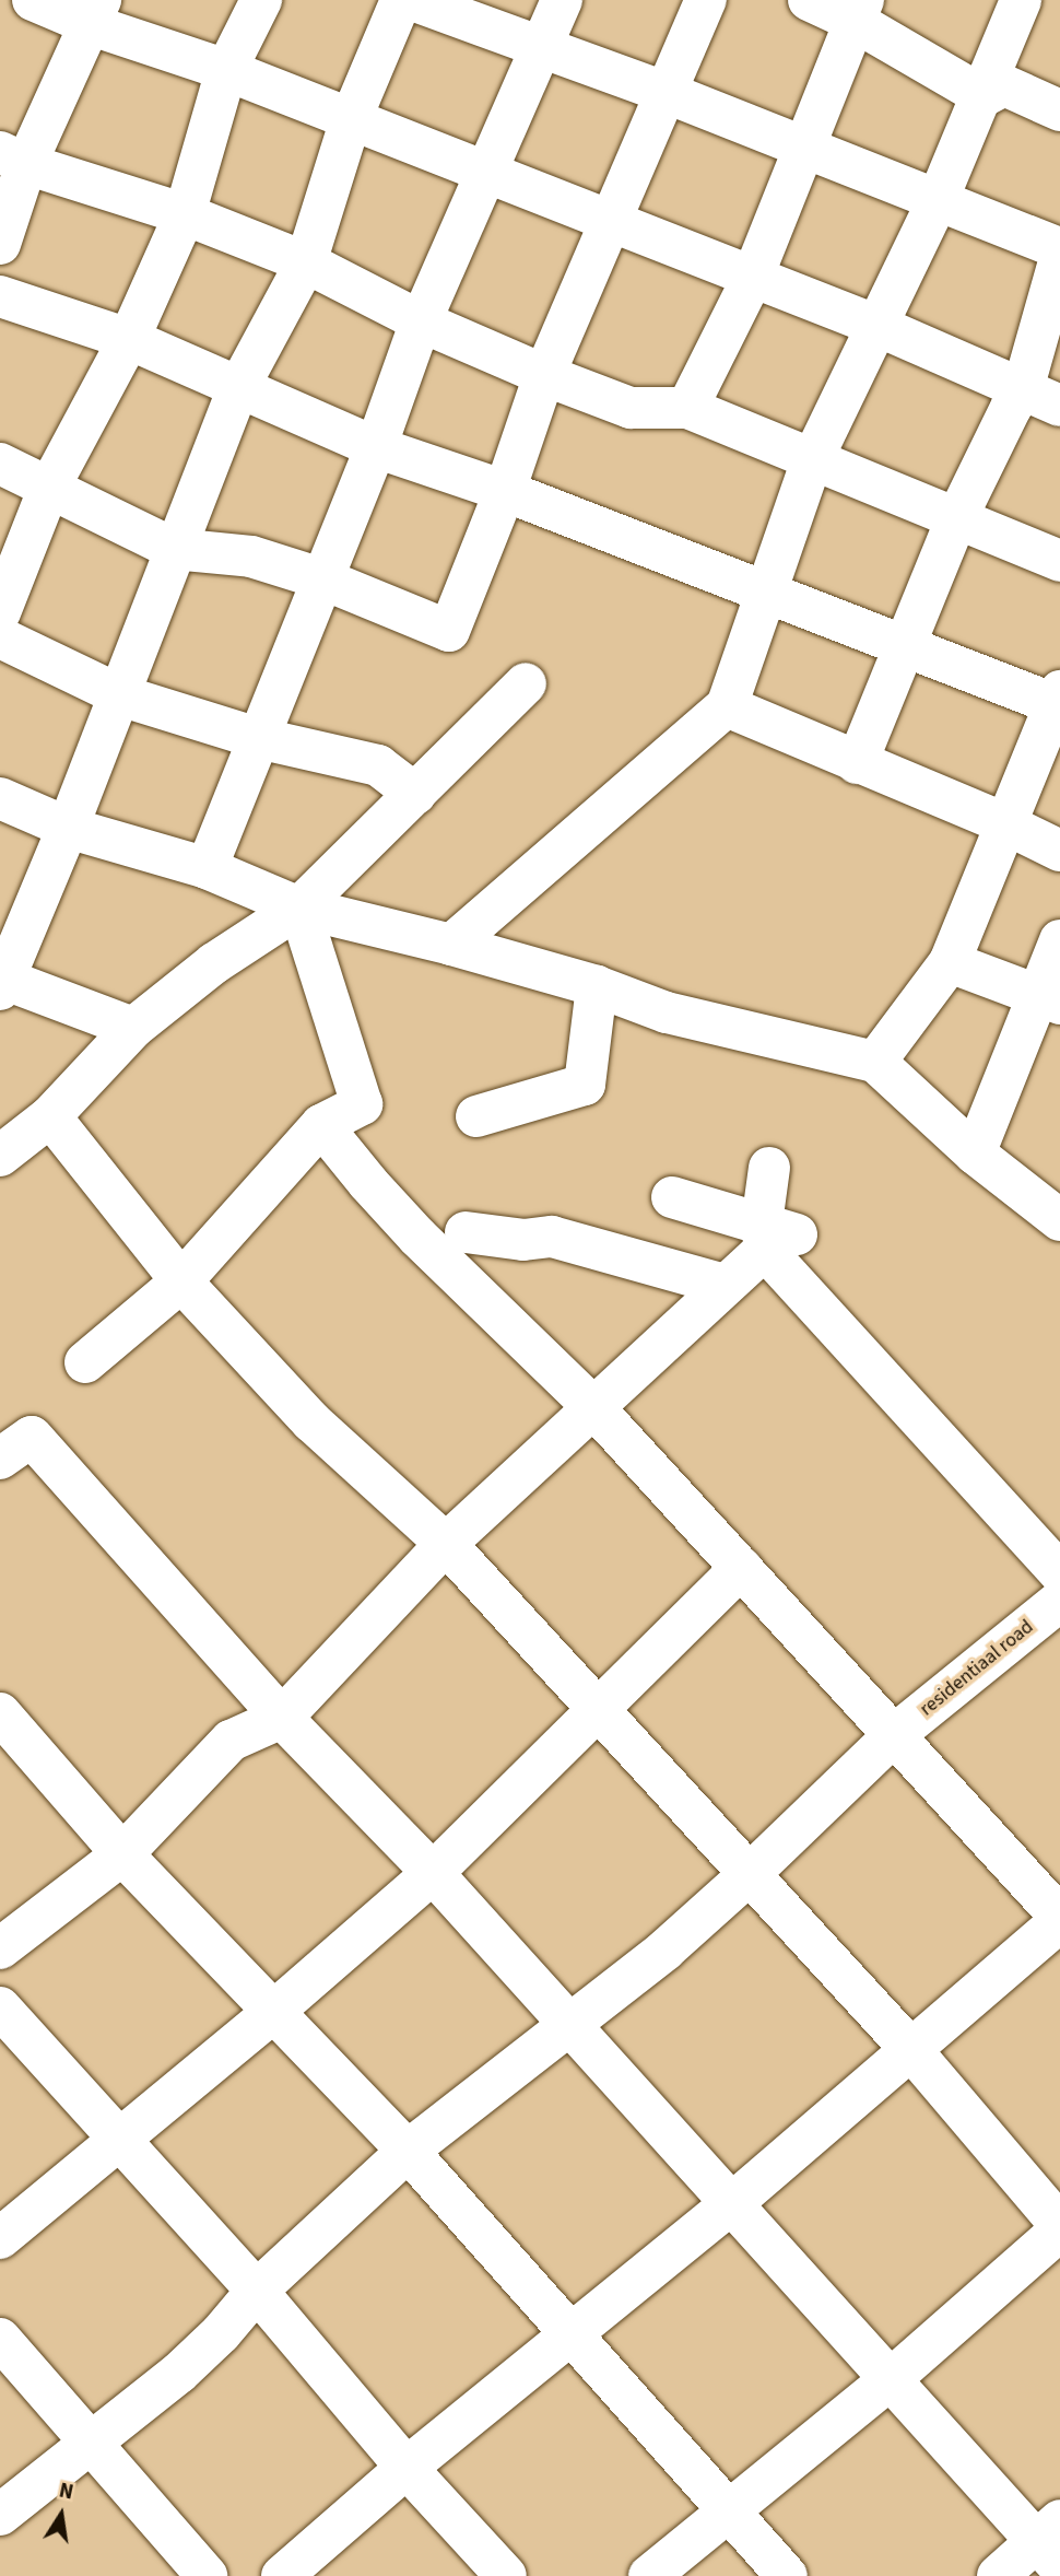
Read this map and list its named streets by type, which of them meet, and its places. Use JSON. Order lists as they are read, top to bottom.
{
  "streets": {
    "street": ["residentiaal road"]
  },
  "north": "top"
}
